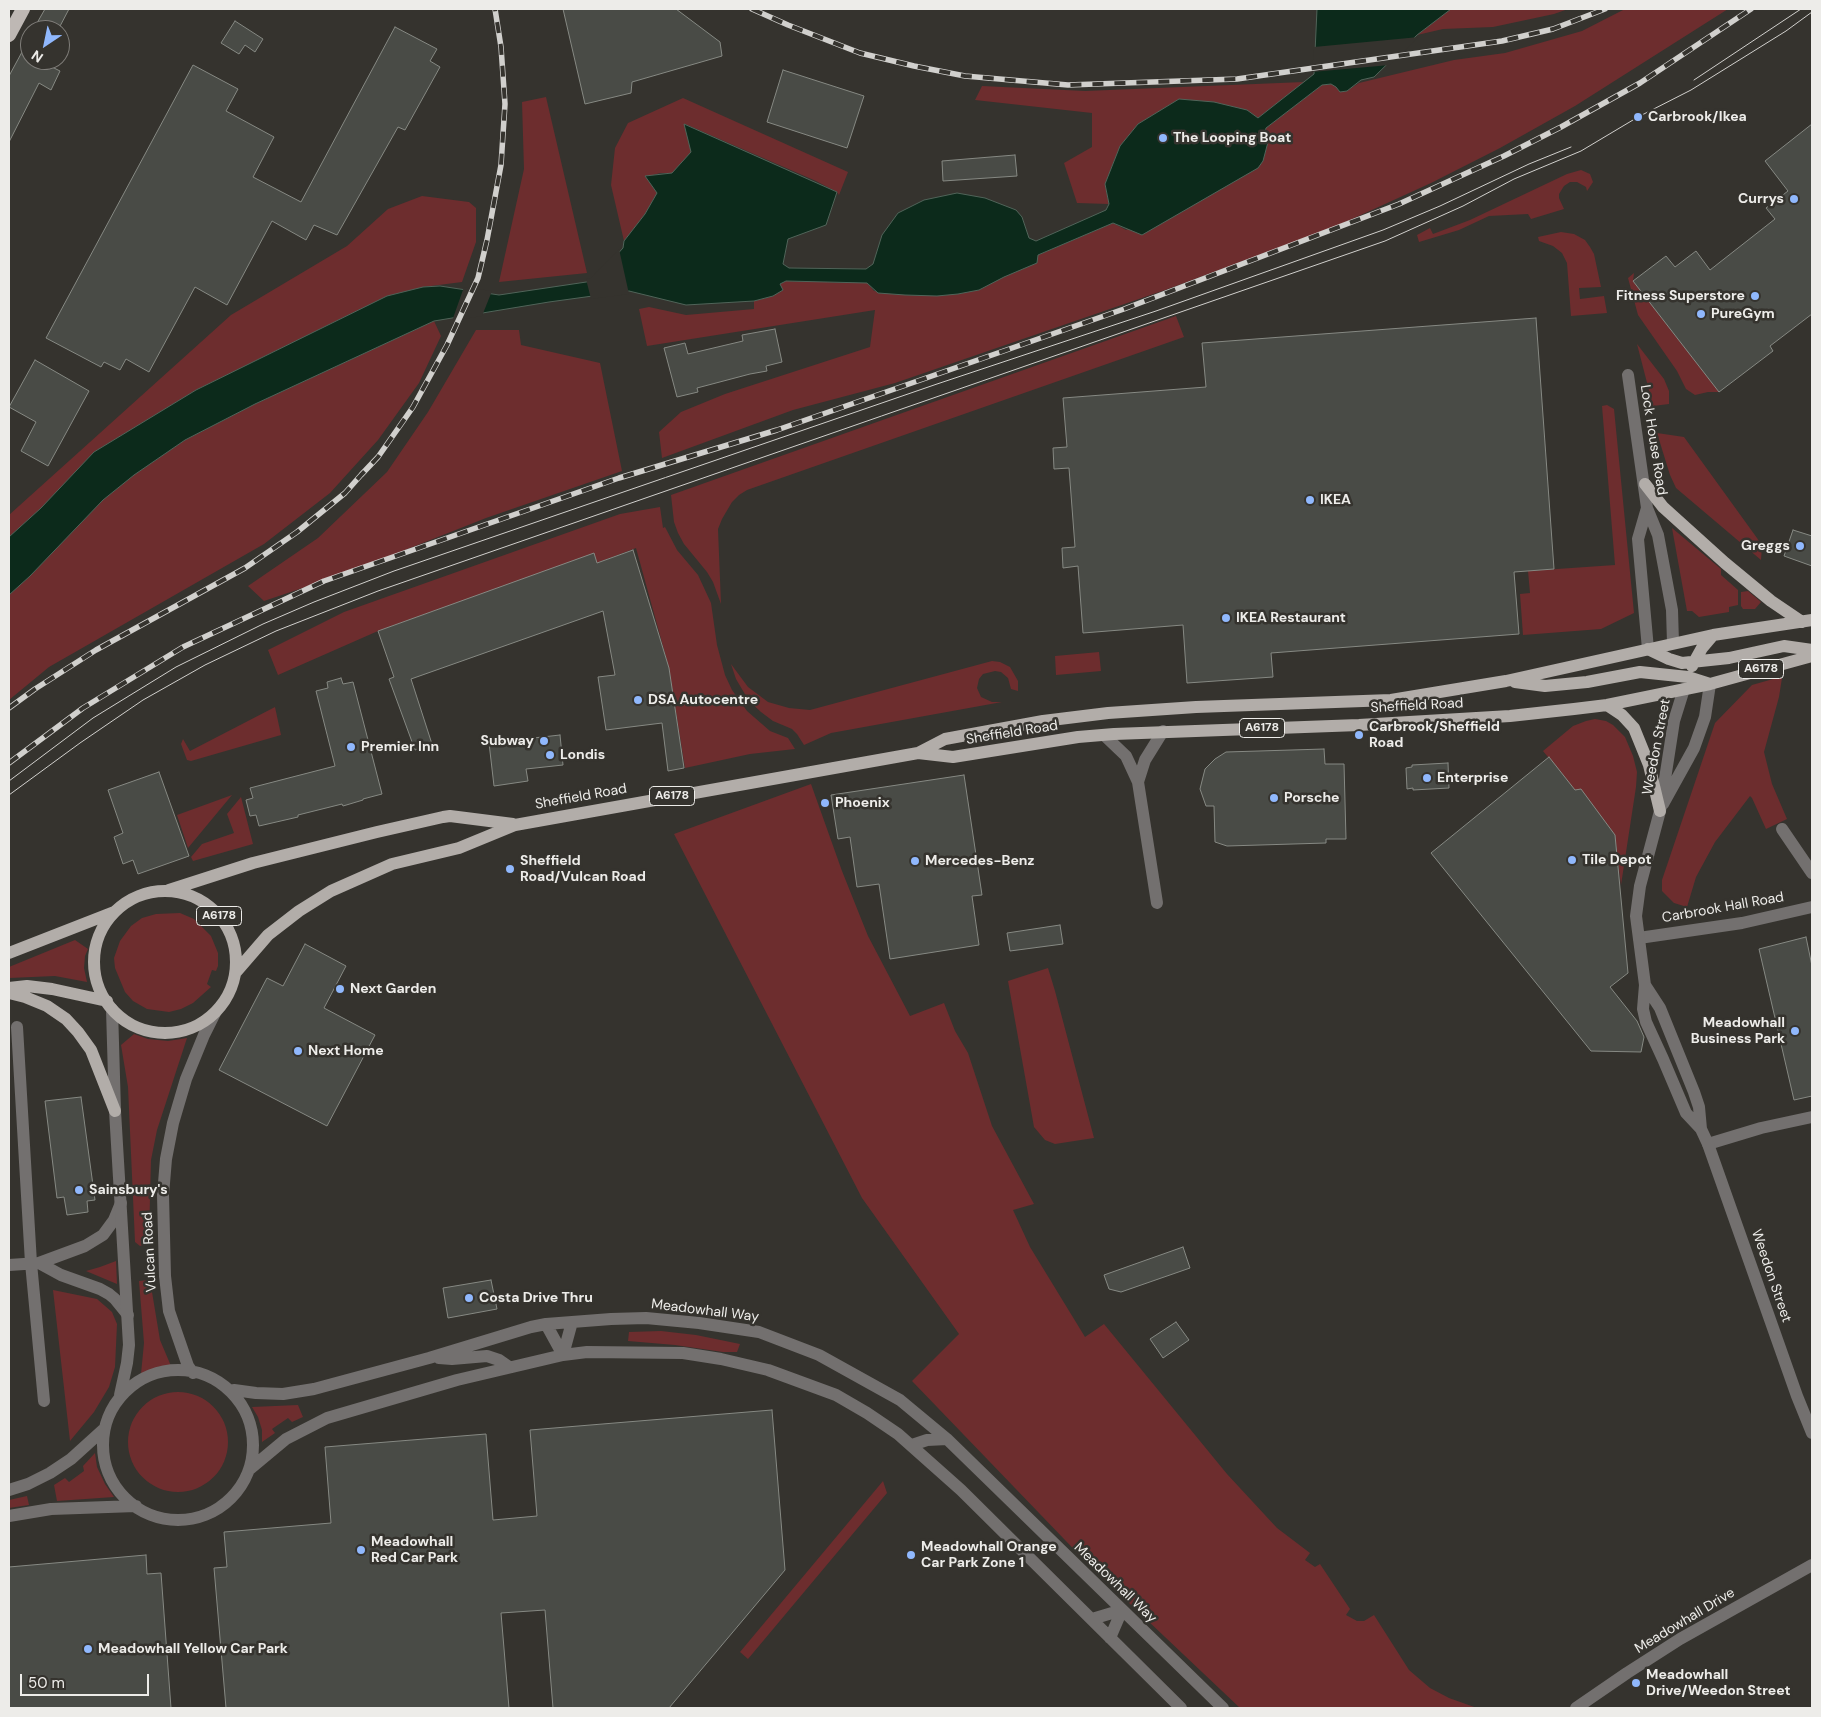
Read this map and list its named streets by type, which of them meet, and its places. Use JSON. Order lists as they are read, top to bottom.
{
  "streets": {
    "main road": ["A6178", "Sheffield Road"],
    "street": [
      "Lock House Road",
      "Weedon Street",
      "Carbrook Hall Road",
      "Vulcan Road",
      "Meadowhall Way",
      "Meadowhall Drive"
    ]
  },
  "crossings": [
    ["Lock House Road", "A6178"],
    ["Lock House Road", "Sheffield Road"],
    ["A6178", "Sheffield Road"],
    ["A6178", "Weedon Street"],
    ["A6178", "Vulcan Road"],
    ["Sheffield Road", "Weedon Street"],
    ["Weedon Street", "Carbrook Hall Road"],
    ["Vulcan Road", "Meadowhall Way"]
  ],
  "places": [
    "Carbrook/Ikea",
    "The Looping Boat",
    "Currys",
    "Fitness Superstore",
    "PureGym",
    "IKEA",
    "Greggs",
    "IKEA Restaurant",
    "DSA Autocentre",
    "Carbrook/Sheffield Road",
    "Subway",
    "Premier Inn",
    "Londis",
    "Enterprise",
    "Porsche",
    "Phoenix",
    "Tile Depot",
    "Mercedes-Benz",
    "Sheffield Road/Vulcan Road",
    "Next Garden",
    "Meadowhall Business Park",
    "Next Home",
    "Sainsbury's",
    "Costa Drive Thru",
    "Meadowhall Red Car Park",
    "Meadowhall Orange Car Park Zone 1",
    "Meadowhall Yellow Car Park",
    "Meadowhall Drive/Weedon Street"
  ],
  "scale_bar": "50 m",
  "north": "bottom left"
}
